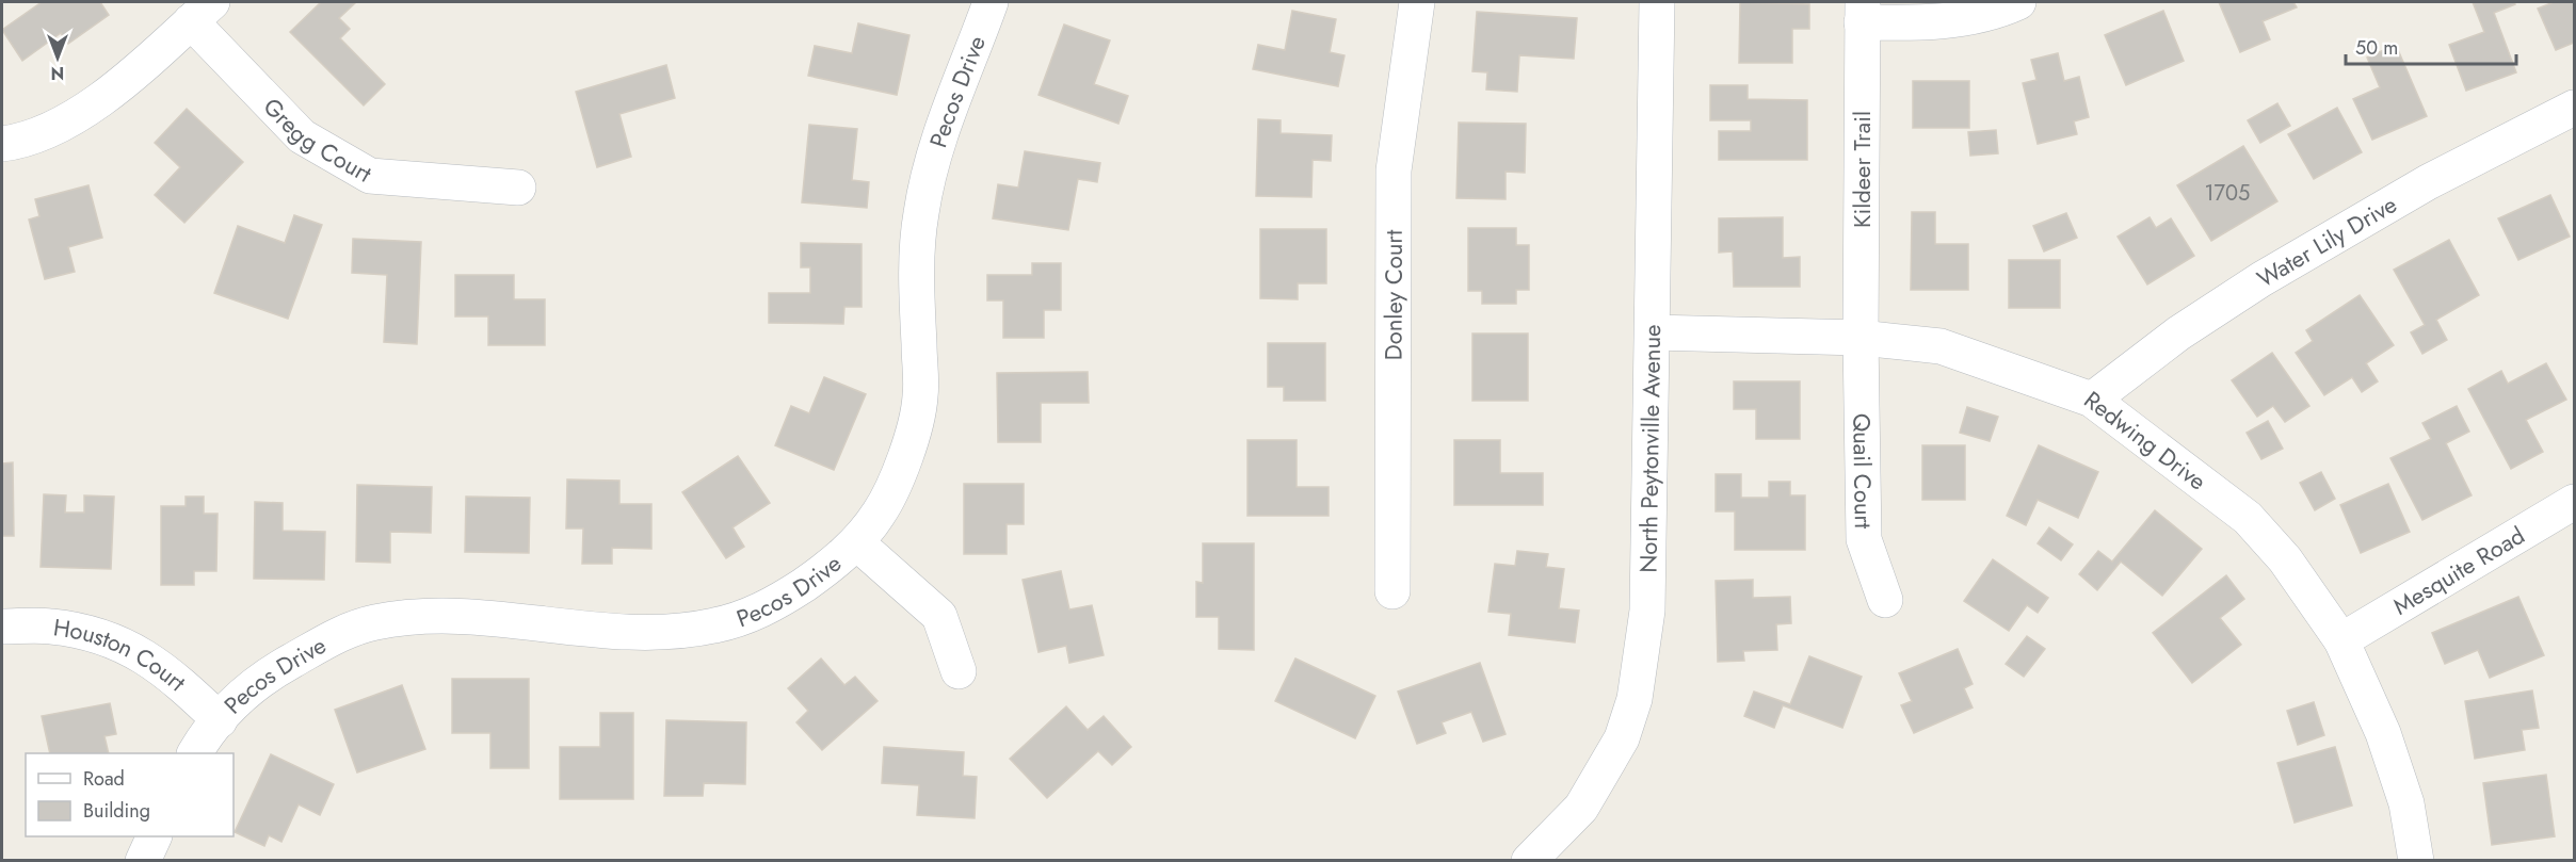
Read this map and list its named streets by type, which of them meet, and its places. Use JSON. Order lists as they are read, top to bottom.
{
  "streets": {
    "street": [
      "Pecos Drive",
      "Gregg Court",
      "Kildeer Trail",
      "Water Lily Drive",
      "Donley Court",
      "Redwing Drive",
      "North Peytonville Avenue",
      "Quail Court",
      "Mesquite Road",
      "Houston Court"
    ]
  },
  "crossings": [
    ["Pecos Drive", "Houston Court"],
    ["Kildeer Trail", "Redwing Drive"],
    ["Kildeer Trail", "Quail Court"],
    ["Water Lily Drive", "Redwing Drive"],
    ["Redwing Drive", "North Peytonville Avenue"],
    ["Redwing Drive", "Quail Court"],
    ["Redwing Drive", "Mesquite Road"]
  ],
  "house_numbers": ["1705"],
  "legend": ["Road", "Building"],
  "scale_bar": "50 m",
  "north": "bottom"
}
